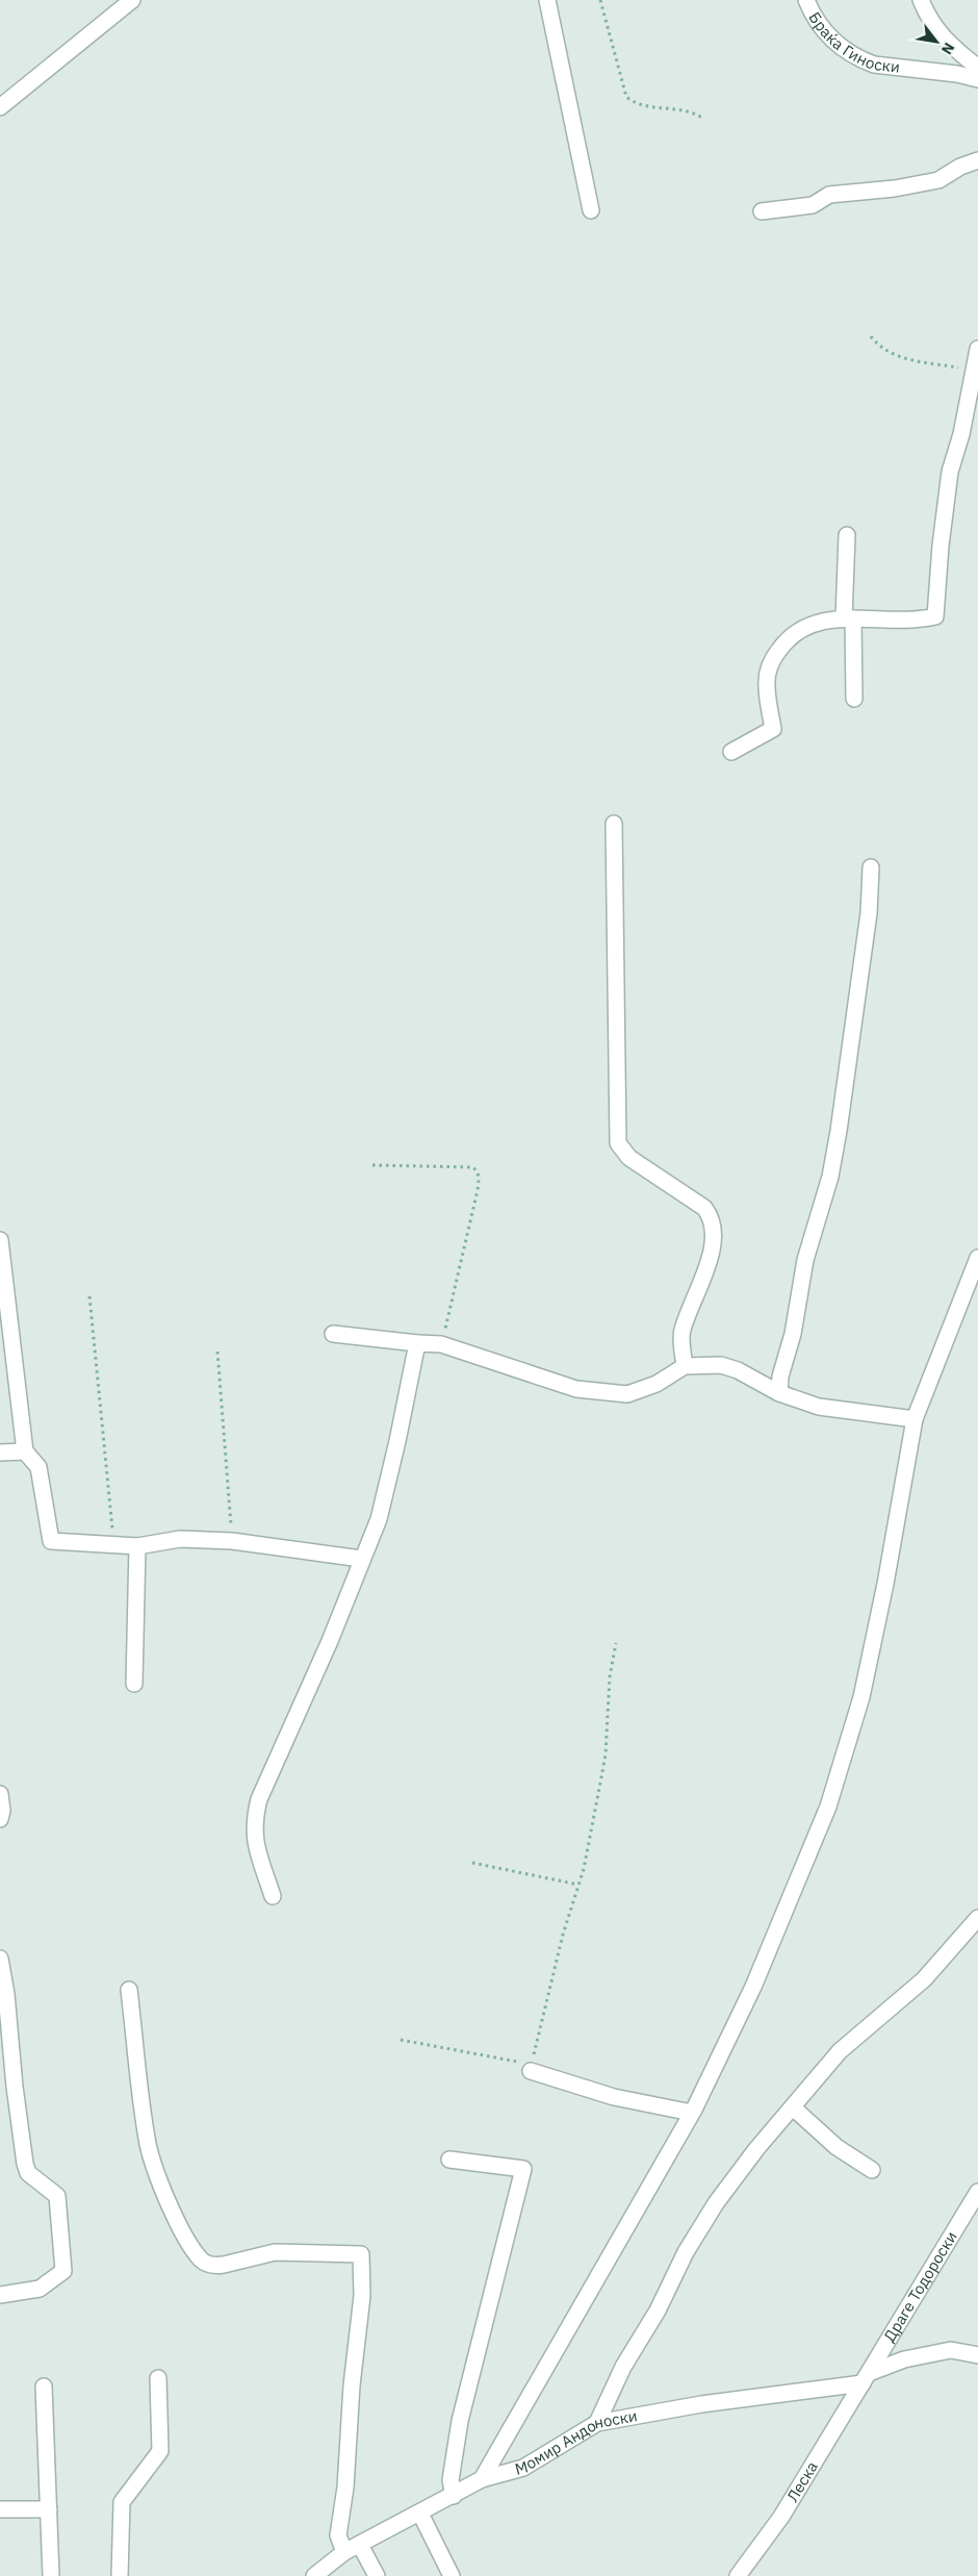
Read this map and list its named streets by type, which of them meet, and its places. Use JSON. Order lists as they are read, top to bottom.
{
  "streets": {
    "street": [
      "Браќа Гиноски",
      "Драге Тодороски",
      "Момир Андоноски",
      "Леска"
    ]
  },
  "crossings": [
    ["Драге Тодороски", "Момир Андоноски"],
    ["Драге Тодороски", "Леска"],
    ["Момир Андоноски", "Леска"]
  ],
  "north": "bottom right"
}
